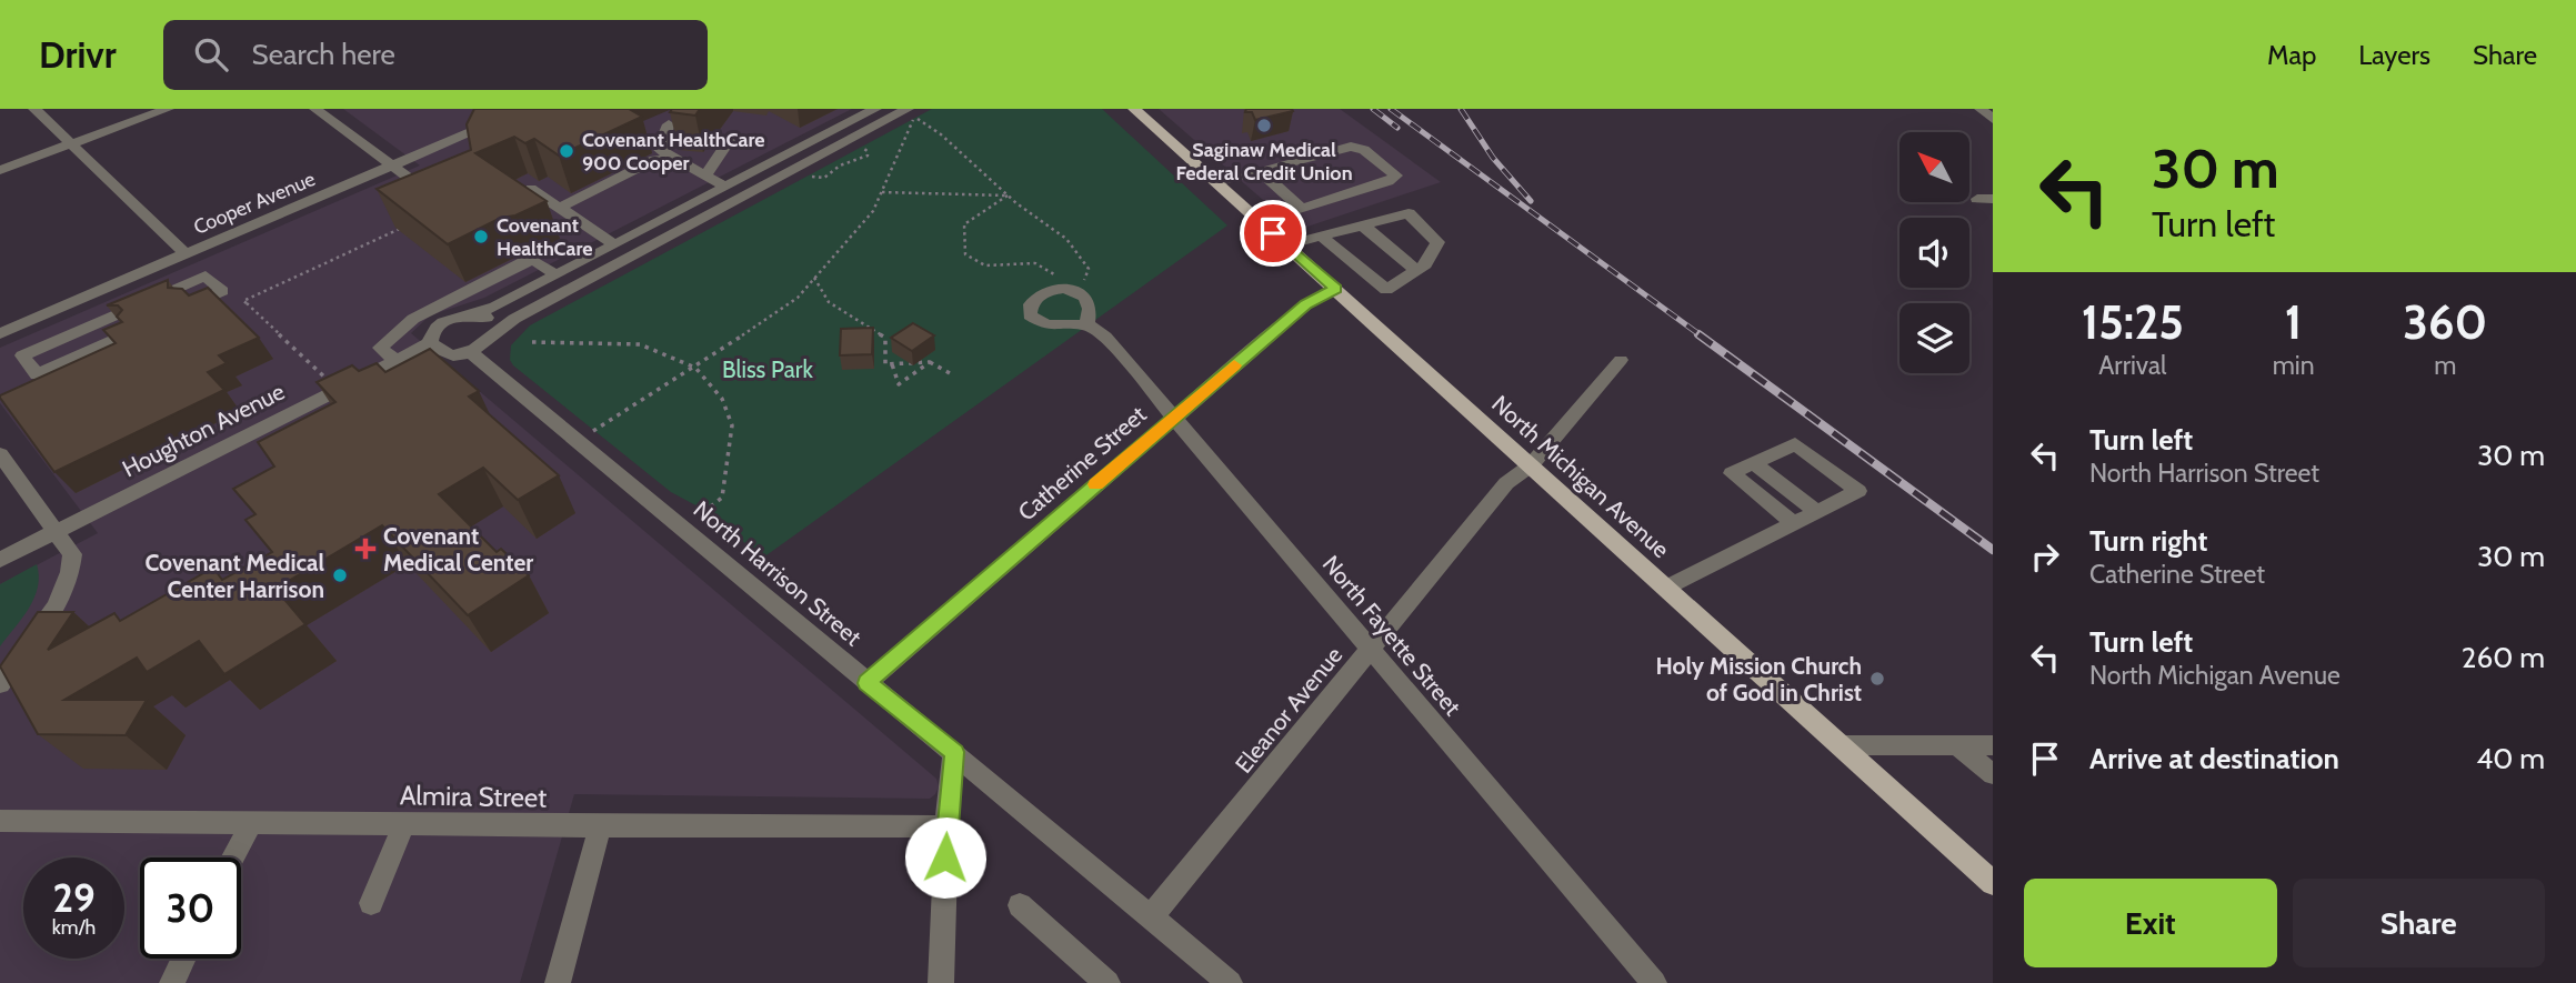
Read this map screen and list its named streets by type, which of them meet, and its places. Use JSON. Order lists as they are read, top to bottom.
{
  "streets": {
    "main road": ["North Michigan Avenue"],
    "street": [
      "Cooper Avenue",
      "Houghton Avenue",
      "Catherine Street",
      "North Harrison Street",
      "North Fayette Street",
      "Eleanor Avenue",
      "Almira Street"
    ]
  },
  "crossings": [
    ["Catherine Street", "North Michigan Avenue"],
    ["Catherine Street", "North Harrison Street"],
    ["Catherine Street", "North Fayette Street"],
    ["North Michigan Avenue", "Eleanor Avenue"],
    ["North Harrison Street", "Eleanor Avenue"],
    ["North Fayette Street", "Eleanor Avenue"]
  ],
  "parks": ["Bliss Park"],
  "places": {
    "other": [
      "Saginaw Medical Federal Credit Union",
      "Covenant HealthCare 900 Cooper",
      "Covenant HealthCare",
      "Covenant Medical Center Harrison",
      "Holy Mission Church of God in Christ"
    ],
    "health": ["Covenant Medical Center"]
  },
  "north": "top left",
  "page": {
    "header": "Drivr",
    "search": "Search here",
    "nav": ["Map", "Layers", "Share"],
    "turn": ["30 m", "Turn left"],
    "eta": [
      "15:25",
      "Arrival",
      "1",
      "min",
      "360",
      "m"
    ],
    "list": [
      {
        "name": "Turn left",
        "note": "North Harrison Street",
        "value": "30 m"
      },
      {
        "name": "Turn right",
        "note": "Catherine Street",
        "value": "30 m"
      },
      {
        "name": "Turn left",
        "note": "North Michigan Avenue",
        "value": "260 m"
      },
      {
        "name": "Arrive at destination",
        "value": "40 m"
      }
    ],
    "speed": "29 km/h",
    "limit": "30",
    "buttons": ["Exit", "Share"]
  }
}
